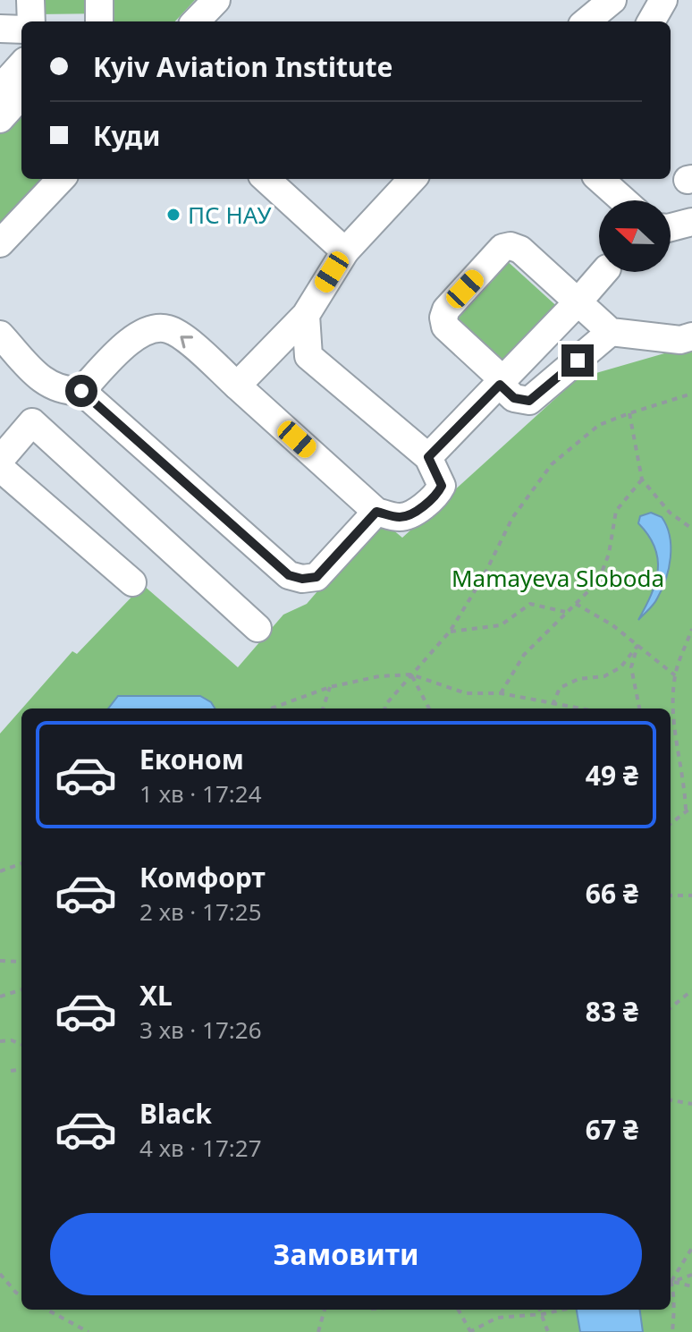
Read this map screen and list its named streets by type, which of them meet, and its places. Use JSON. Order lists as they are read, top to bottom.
{
  "parks": ["Mamayeva Sloboda"],
  "places": ["ПС НАУ"],
  "north": "left",
  "page": {
    "banner": ["Kyiv Aviation Institute", "Куди"],
    "list": [
      {
        "name": "Економ",
        "note": "1 хв · 17:24",
        "value": "49 ₴"
      },
      {
        "name": "Комфорт",
        "note": "2 хв · 17:25",
        "value": "66 ₴"
      },
      {
        "name": "XL",
        "note": "3 хв · 17:26",
        "value": "83 ₴"
      },
      {
        "name": "Black",
        "note": "4 хв · 17:27",
        "value": "67 ₴"
      }
    ],
    "buttons": "Замовити"
  }
}
